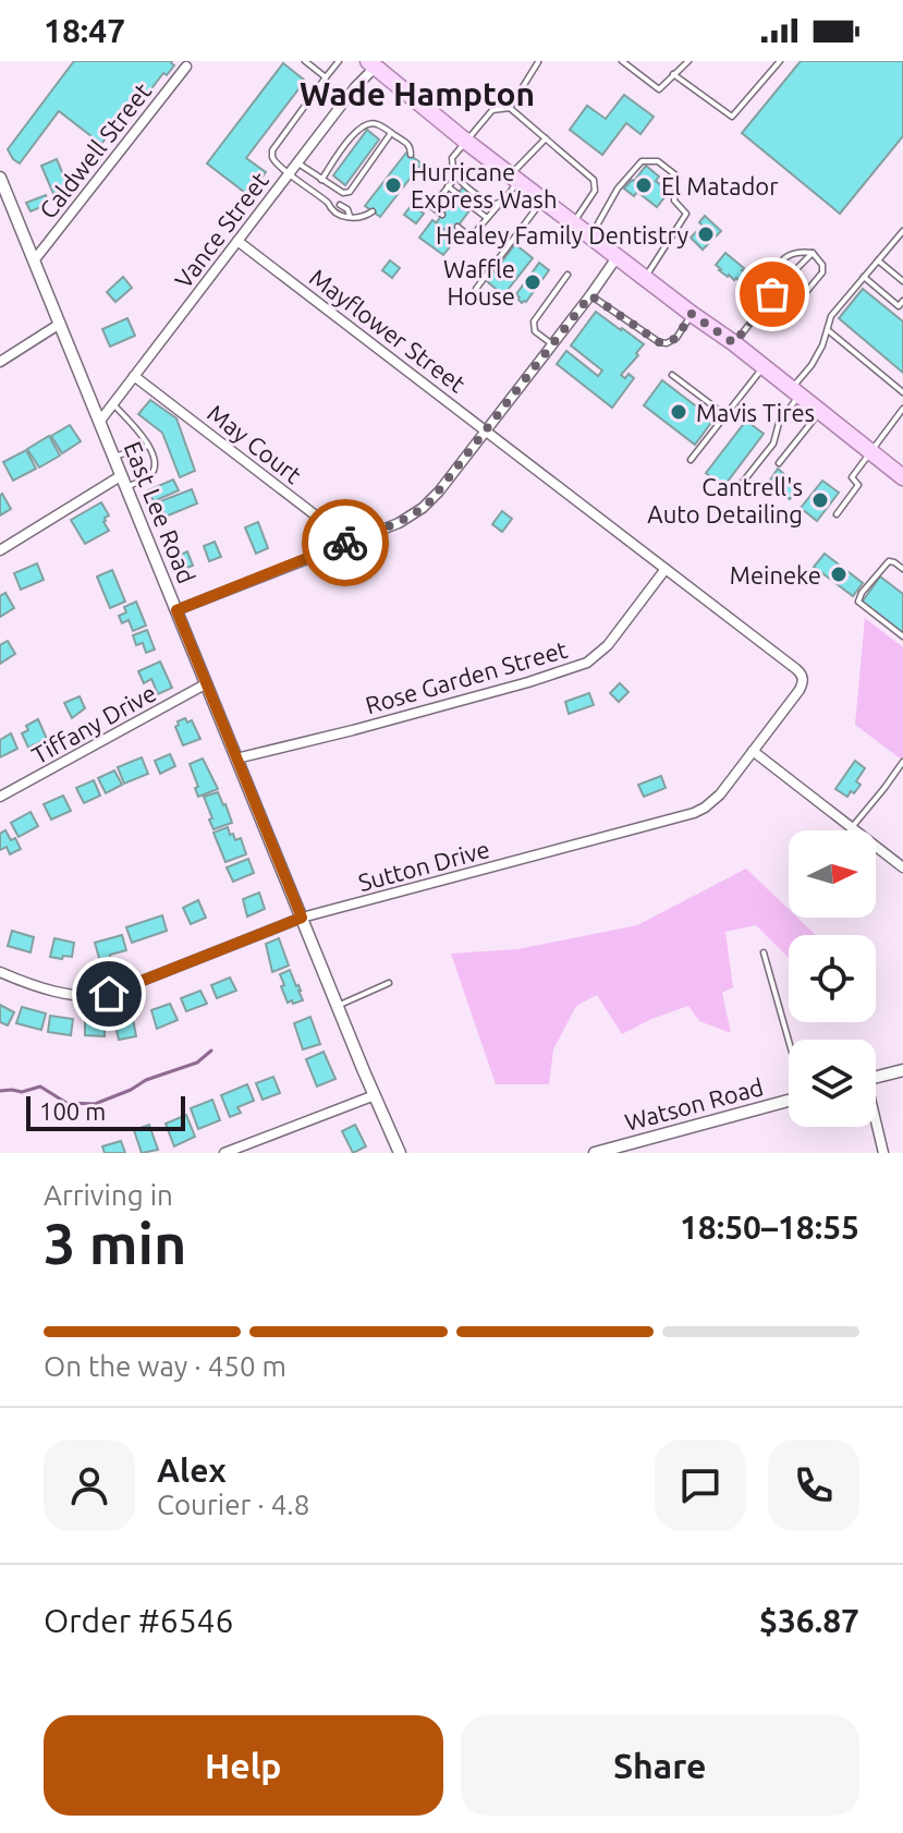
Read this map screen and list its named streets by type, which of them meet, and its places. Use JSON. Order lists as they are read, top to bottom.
{
  "streets": {
    "street": [
      "Caldwell Street",
      "Vance Street",
      "Mayflower Street",
      "May Court",
      "East Lee Road",
      "Rose Garden Street",
      "Tiffany Drive",
      "Sutton Drive",
      "Watson Road"
    ]
  },
  "crossings": [
    ["Caldwell Street", "East Lee Road"],
    ["Vance Street", "Mayflower Street"],
    ["Vance Street", "May Court"],
    ["Vance Street", "East Lee Road"],
    ["Mayflower Street", "Rose Garden Street"],
    ["Mayflower Street", "Sutton Drive"],
    ["East Lee Road", "Rose Garden Street"],
    ["East Lee Road", "Tiffany Drive"],
    ["East Lee Road", "Sutton Drive"]
  ],
  "districts": ["Wade Hampton"],
  "places": [
    "Hurricane Express Wash",
    "El Matador",
    "Healey Family Dentistry",
    "Waffle House",
    "Mavis Tires",
    "Cantrell's Auto Detailing",
    "Meineke"
  ],
  "scale_bar": "100 m",
  "north": "right",
  "page": {
    "status": "18:47",
    "scale": "100 m",
    "heading": ["3 min", "Arriving in", "18:50–18:55"],
    "panel": [
      "Alex",
      "Courier · 4.8",
      "Order #6546",
      "$36.87"
    ],
    "bar": "On the way · 450 m",
    "buttons": ["Help", "Share"]
  }
}
